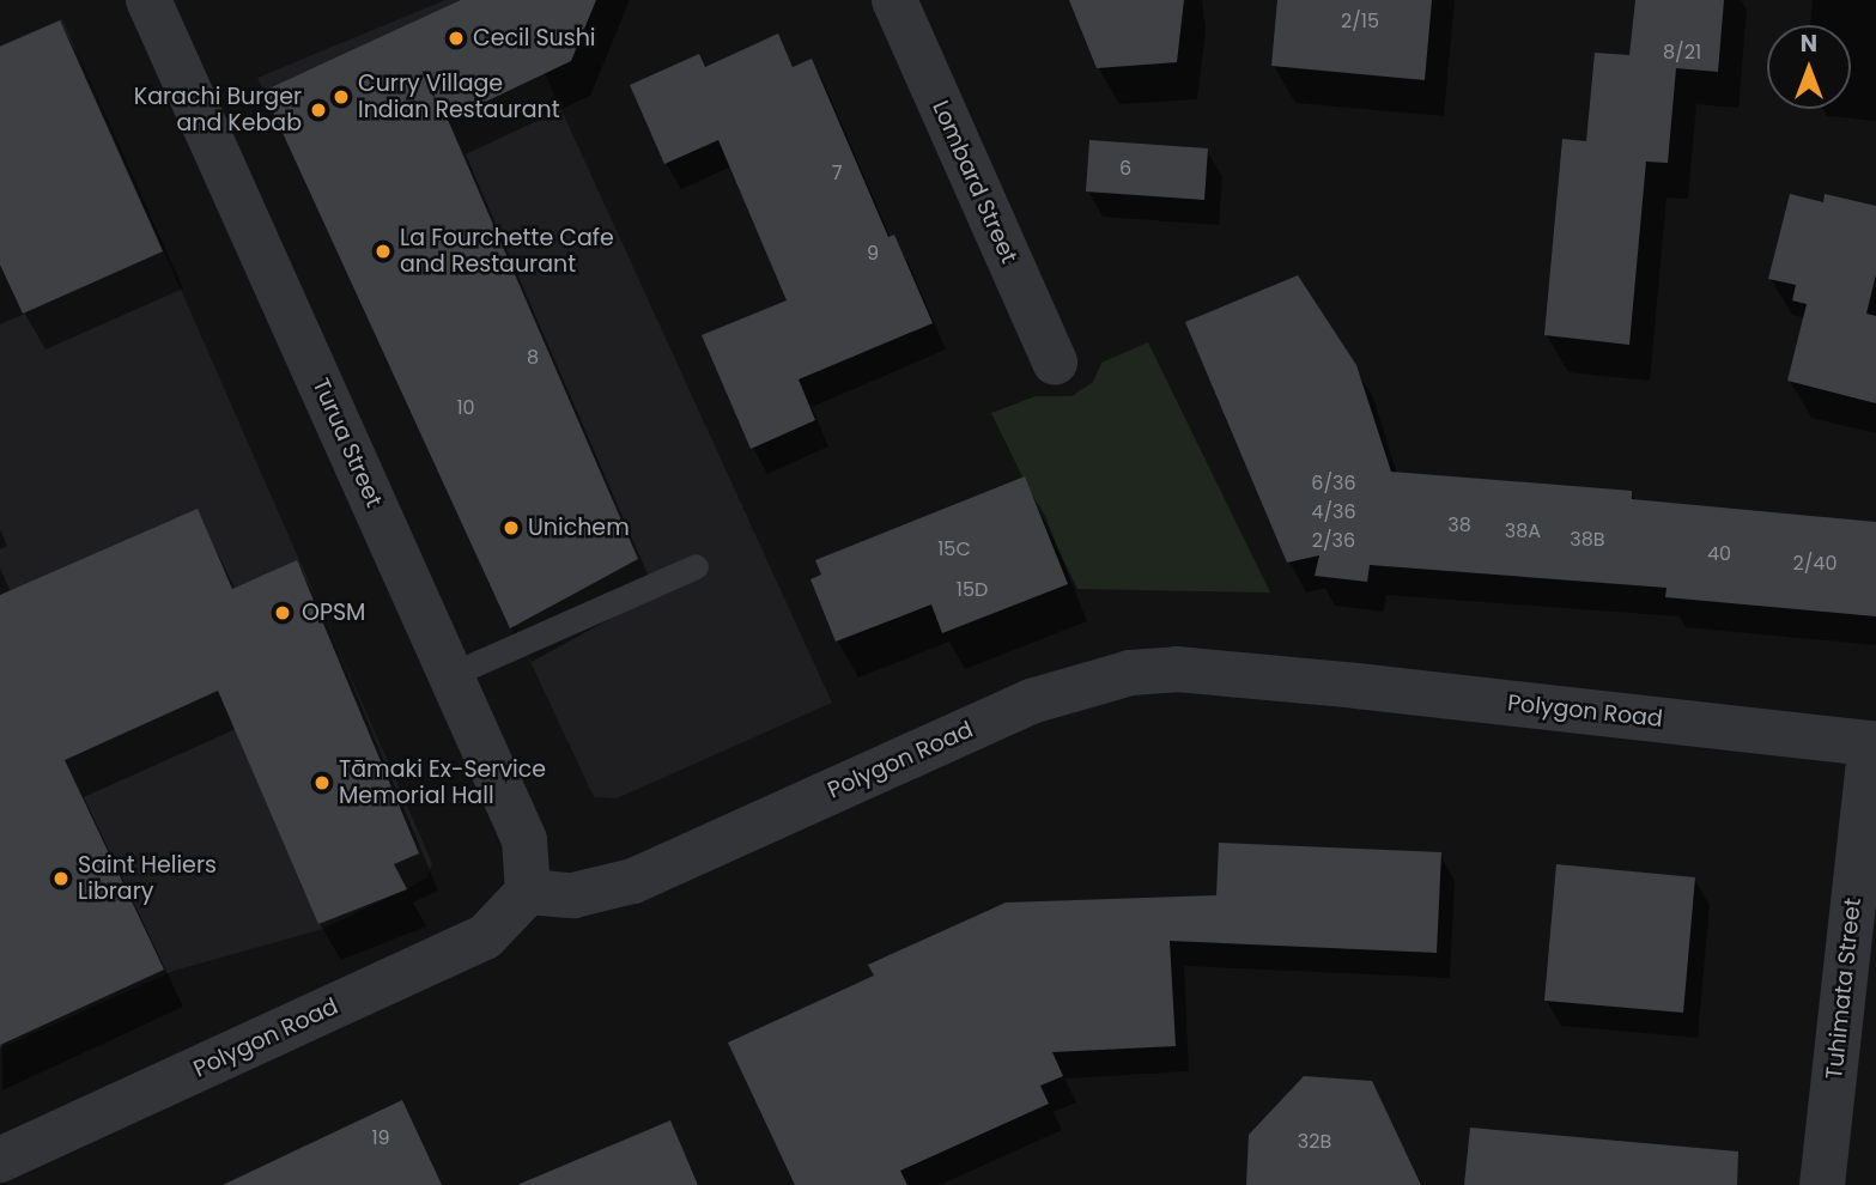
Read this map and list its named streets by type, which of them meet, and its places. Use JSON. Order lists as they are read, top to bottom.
{
  "streets": {
    "street": [
      "Lombard Street",
      "Turua Street",
      "Polygon Road",
      "Tuhimata Street"
    ]
  },
  "crossings": [
    ["Turua Street", "Polygon Road"],
    ["Polygon Road", "Tuhimata Street"]
  ],
  "places": [
    "Cecil Sushi",
    "Curry Village Indian Restaurant",
    "Karachi Burger and Kebab",
    "La Fourchette Cafe and Restaurant",
    "Unichem",
    "OPSM",
    "Tāmaki Ex-Service Memorial Hall",
    "Saint Heliers Library"
  ],
  "house_numbers": [
    "2/15",
    "8/21",
    "6",
    "7",
    "9",
    "8",
    "10",
    "6/36",
    "4/36",
    "38",
    "38A",
    "38B",
    "2/36",
    "15C",
    "40",
    "2/40",
    "15D",
    "19",
    "32B"
  ],
  "north": "top"
}
